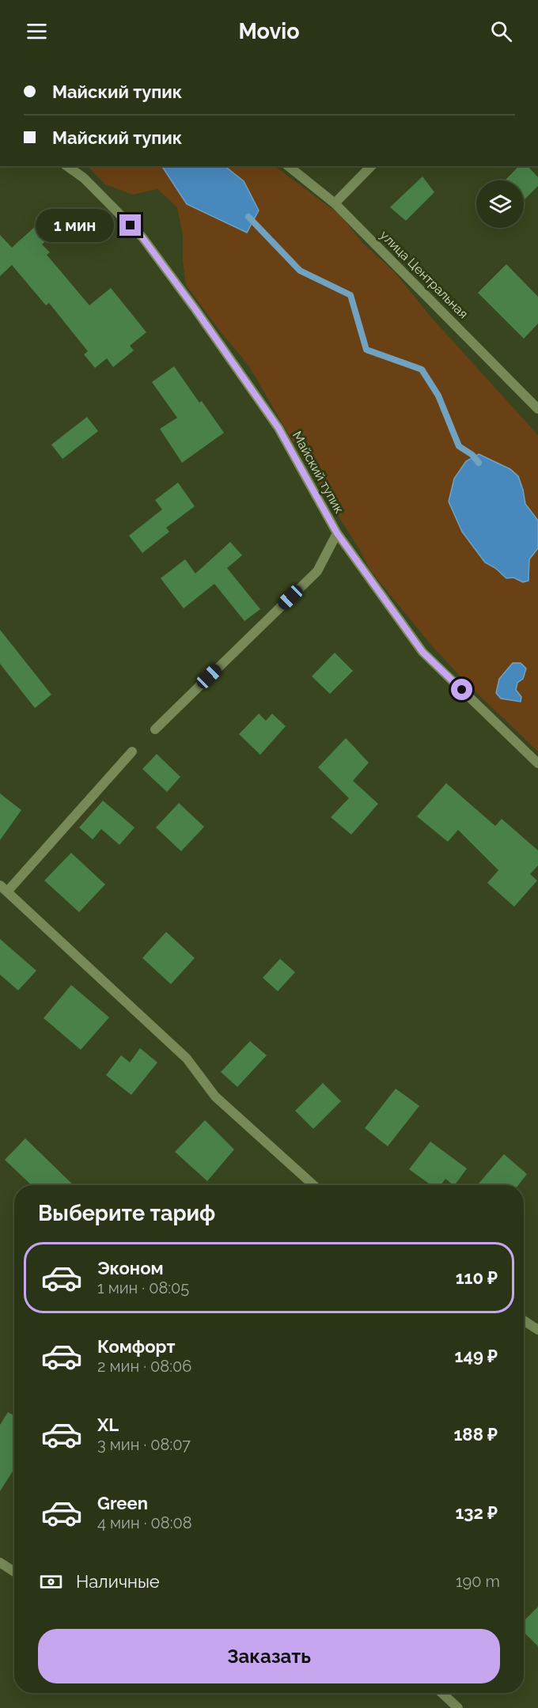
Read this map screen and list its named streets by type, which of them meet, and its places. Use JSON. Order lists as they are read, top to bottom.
{
  "streets": {
    "street": ["улица Центральная", "Майский тупик"]
  },
  "page": {
    "header": "Movio",
    "banner": ["Майский тупик", "Майский тупик"],
    "bubble": "1 мин",
    "heading": "Выберите тариф",
    "list": [
      {
        "name": "Эконом",
        "note": "1 мин · 08:05",
        "value": "110 ₽"
      },
      {
        "name": "Комфорт",
        "note": "2 мин · 08:06",
        "value": "149 ₽"
      },
      {
        "name": "XL",
        "note": "3 мин · 08:07",
        "value": "188 ₽"
      },
      {
        "name": "Green",
        "note": "4 мин · 08:08",
        "value": "132 ₽"
      }
    ],
    "pay": ["Наличные", "190 m"],
    "buttons": "Заказать"
  }
}
